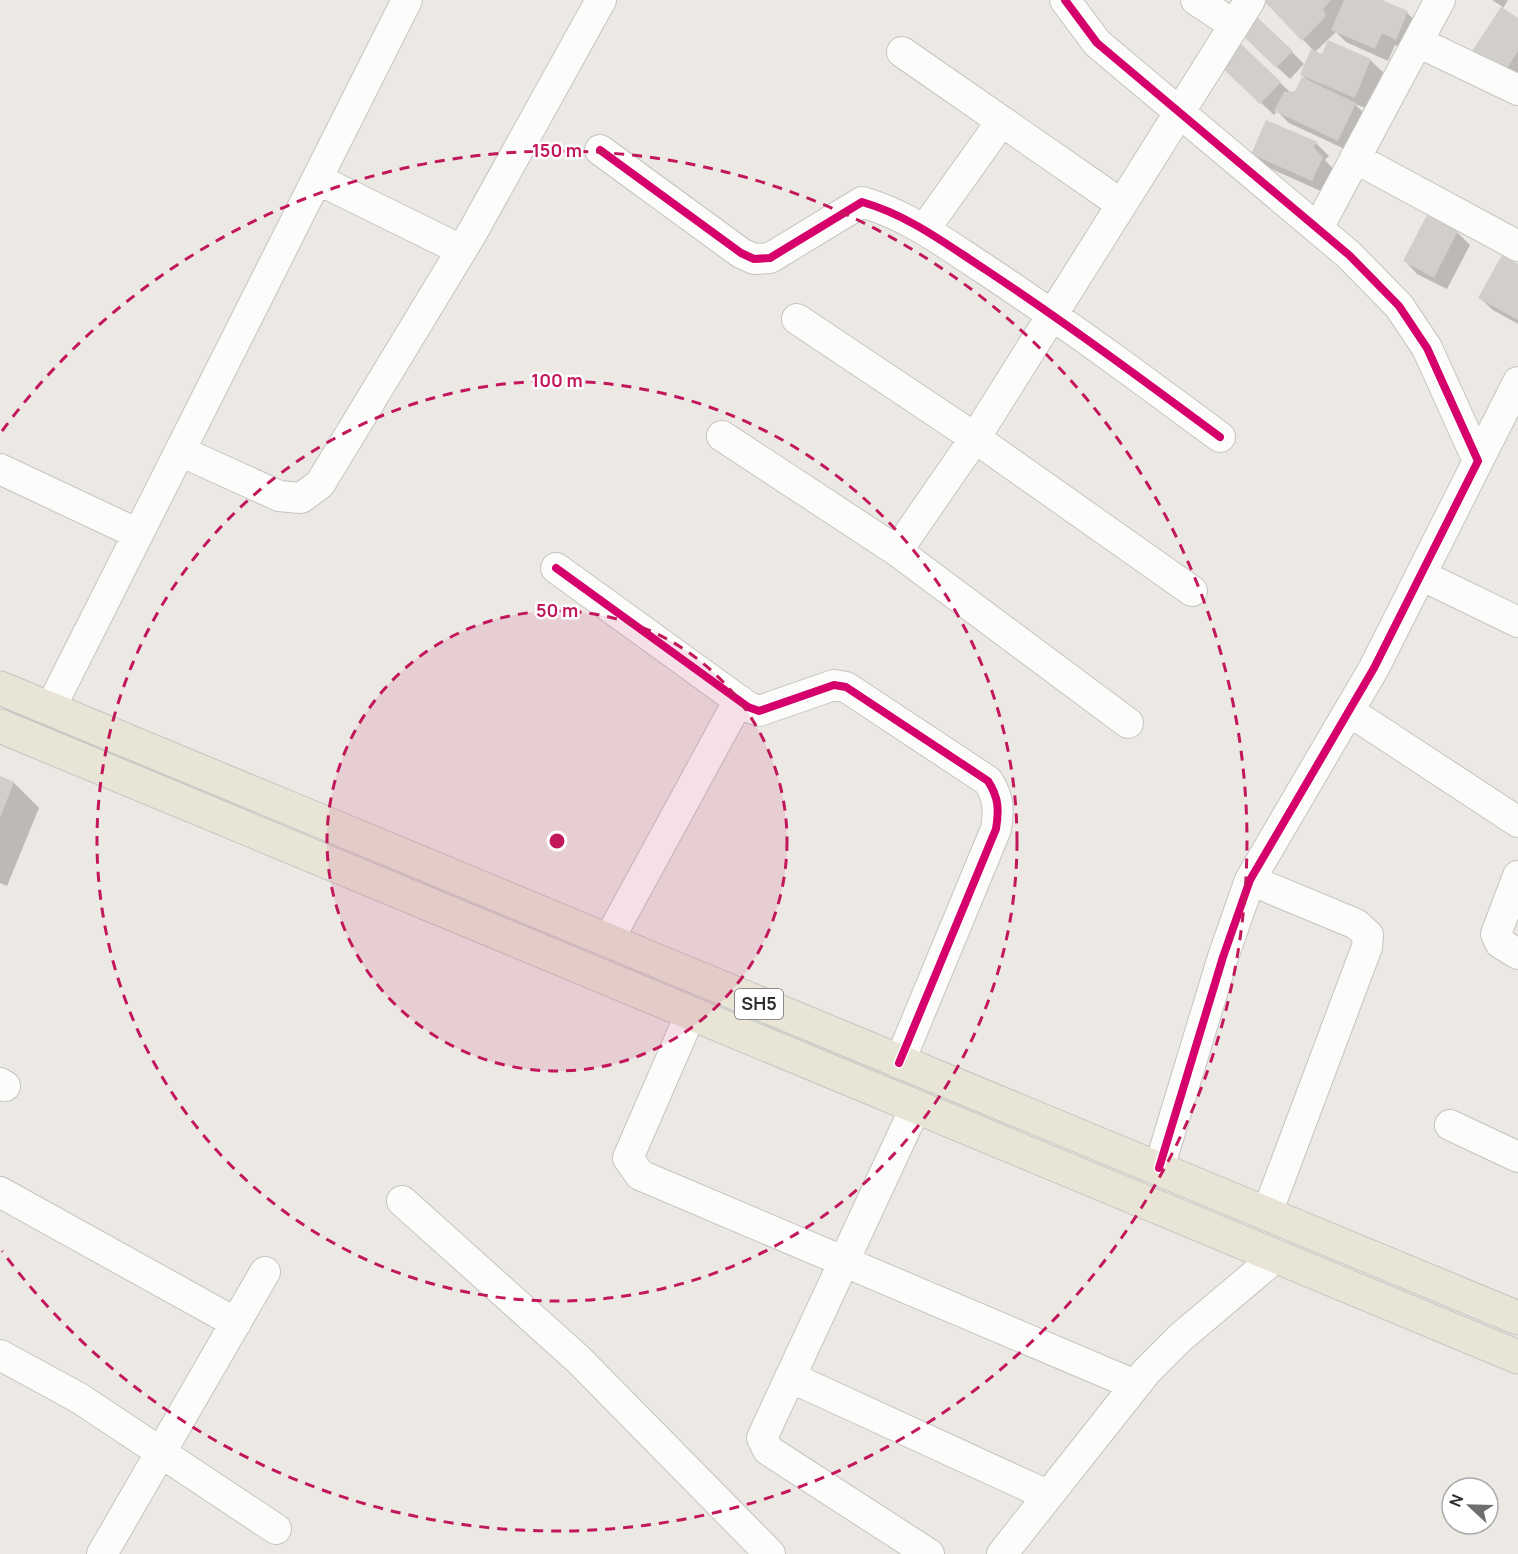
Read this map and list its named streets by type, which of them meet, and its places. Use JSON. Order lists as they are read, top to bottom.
{
  "streets": {
    "main road": ["SH5"]
  },
  "north": "left",
  "rings": ["150 m", "100 m", "50 m"]
}
